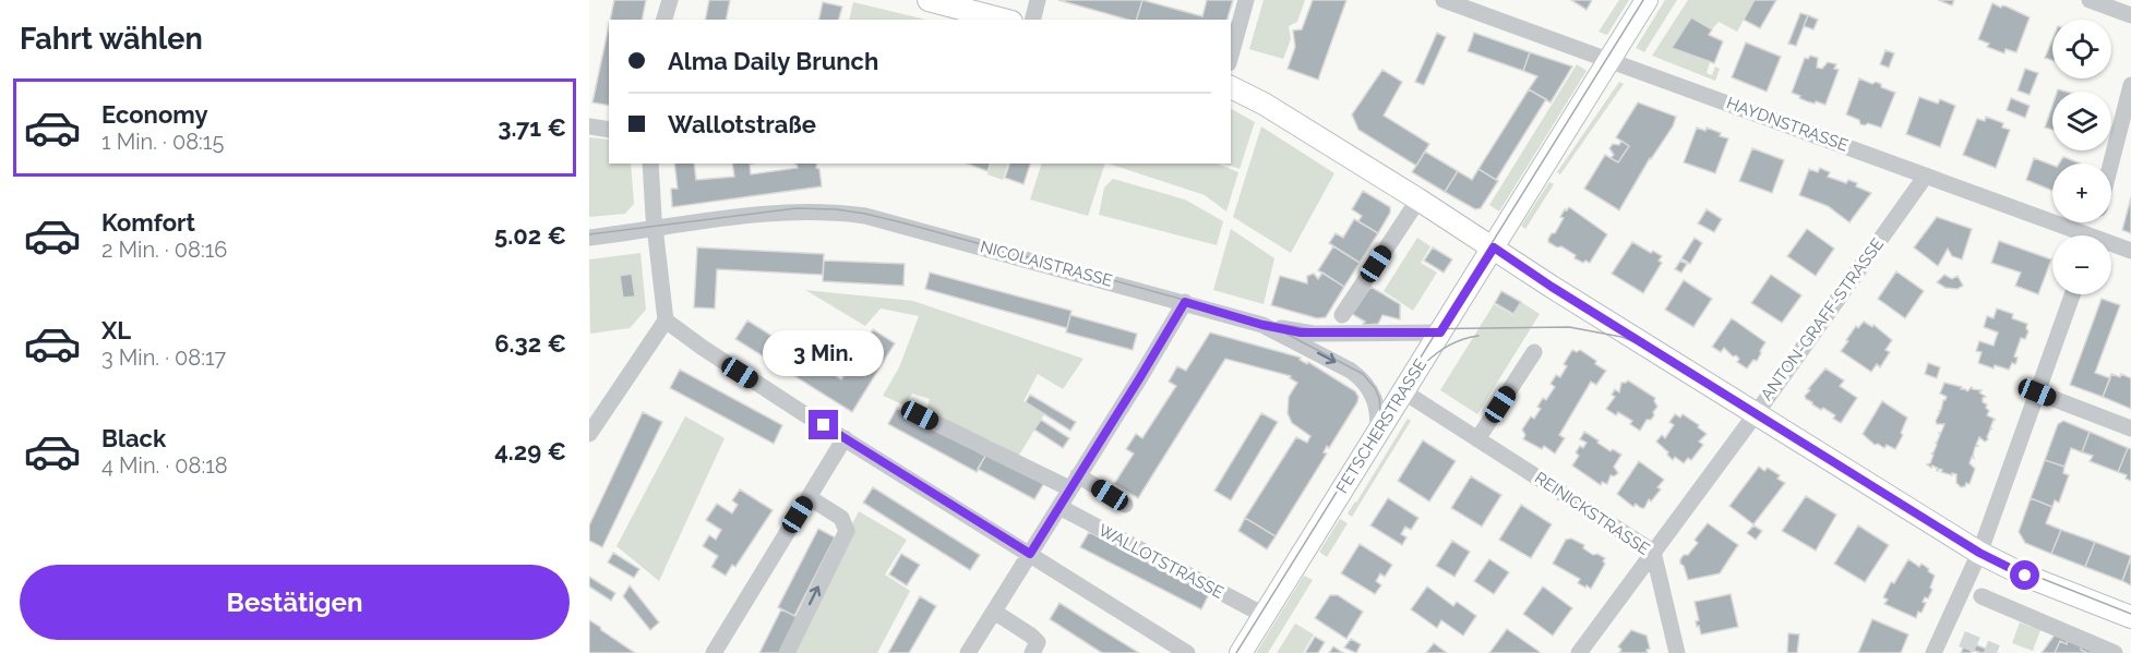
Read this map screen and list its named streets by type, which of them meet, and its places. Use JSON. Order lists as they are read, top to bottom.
{
  "streets": {
    "main road": ["FETSCHERSTRASSE"],
    "street": [
      "HAYDNSTRASSE",
      "NICOLAISTRASSE",
      "ANTON-GRAFF-STRASSE",
      "REINICKSTRASSE",
      "WALLOTSTRASSE"
    ]
  },
  "crossings": [
    ["HAYDNSTRASSE", "ANTON-GRAFF-STRASSE"],
    ["HAYDNSTRASSE", "FETSCHERSTRASSE"],
    ["NICOLAISTRASSE", "FETSCHERSTRASSE"],
    ["ANTON-GRAFF-STRASSE", "REINICKSTRASSE"],
    ["FETSCHERSTRASSE", "REINICKSTRASSE"],
    ["FETSCHERSTRASSE", "WALLOTSTRASSE"]
  ],
  "page": {
    "heading": "Fahrt wählen",
    "map_buttons": ["+", "−"],
    "banner": ["Alma Daily Brunch", "Wallotstraße"],
    "list": [
      {
        "name": "Economy",
        "note": "1 Min. · 08:15",
        "value": "3.71 €"
      },
      {
        "name": "Komfort",
        "note": "2 Min. · 08:16",
        "value": "5.02 €"
      },
      {
        "name": "XL",
        "note": "3 Min. · 08:17",
        "value": "6.32 €"
      },
      {
        "name": "Black",
        "note": "4 Min. · 08:18",
        "value": "4.29 €"
      }
    ],
    "bubble": "3 Min.",
    "buttons": "Bestätigen"
  }
}
